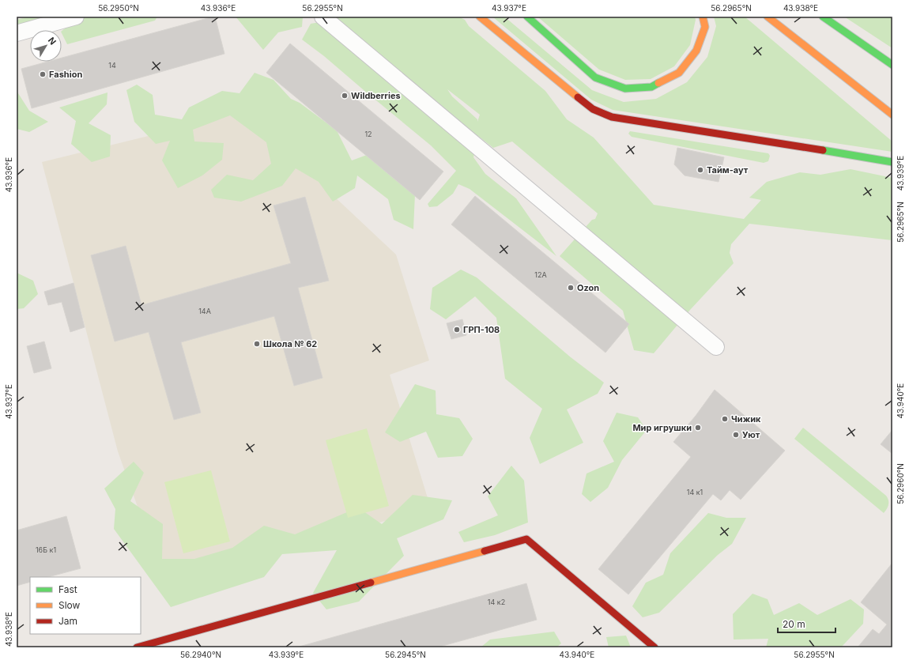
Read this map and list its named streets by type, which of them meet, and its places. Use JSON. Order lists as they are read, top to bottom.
{
  "places": [
    "Fashion",
    "Wildberries",
    "Тайм-аут",
    "Ozon",
    "ГРП-108",
    "Школа № 62",
    "Чижик",
    "Мир игрушки",
    "Уют"
  ],
  "house_numbers": [
    "14",
    "12",
    "12А",
    "14А",
    "14 к1",
    "16Б к1",
    "14 к2"
  ],
  "legend": ["Fast", "Slow", "Jam"],
  "scale_bar": "20 m",
  "north": "top right",
  "coordinates": [
    "56.2950°N",
    "43.936°E",
    "56.2955°N",
    "43.937°E",
    "56.2965°N",
    "43.938°E",
    "43.939°E",
    "43.940°E",
    "56.2960°N",
    "56.2940°N",
    "56.2945°N"
  ]
}
